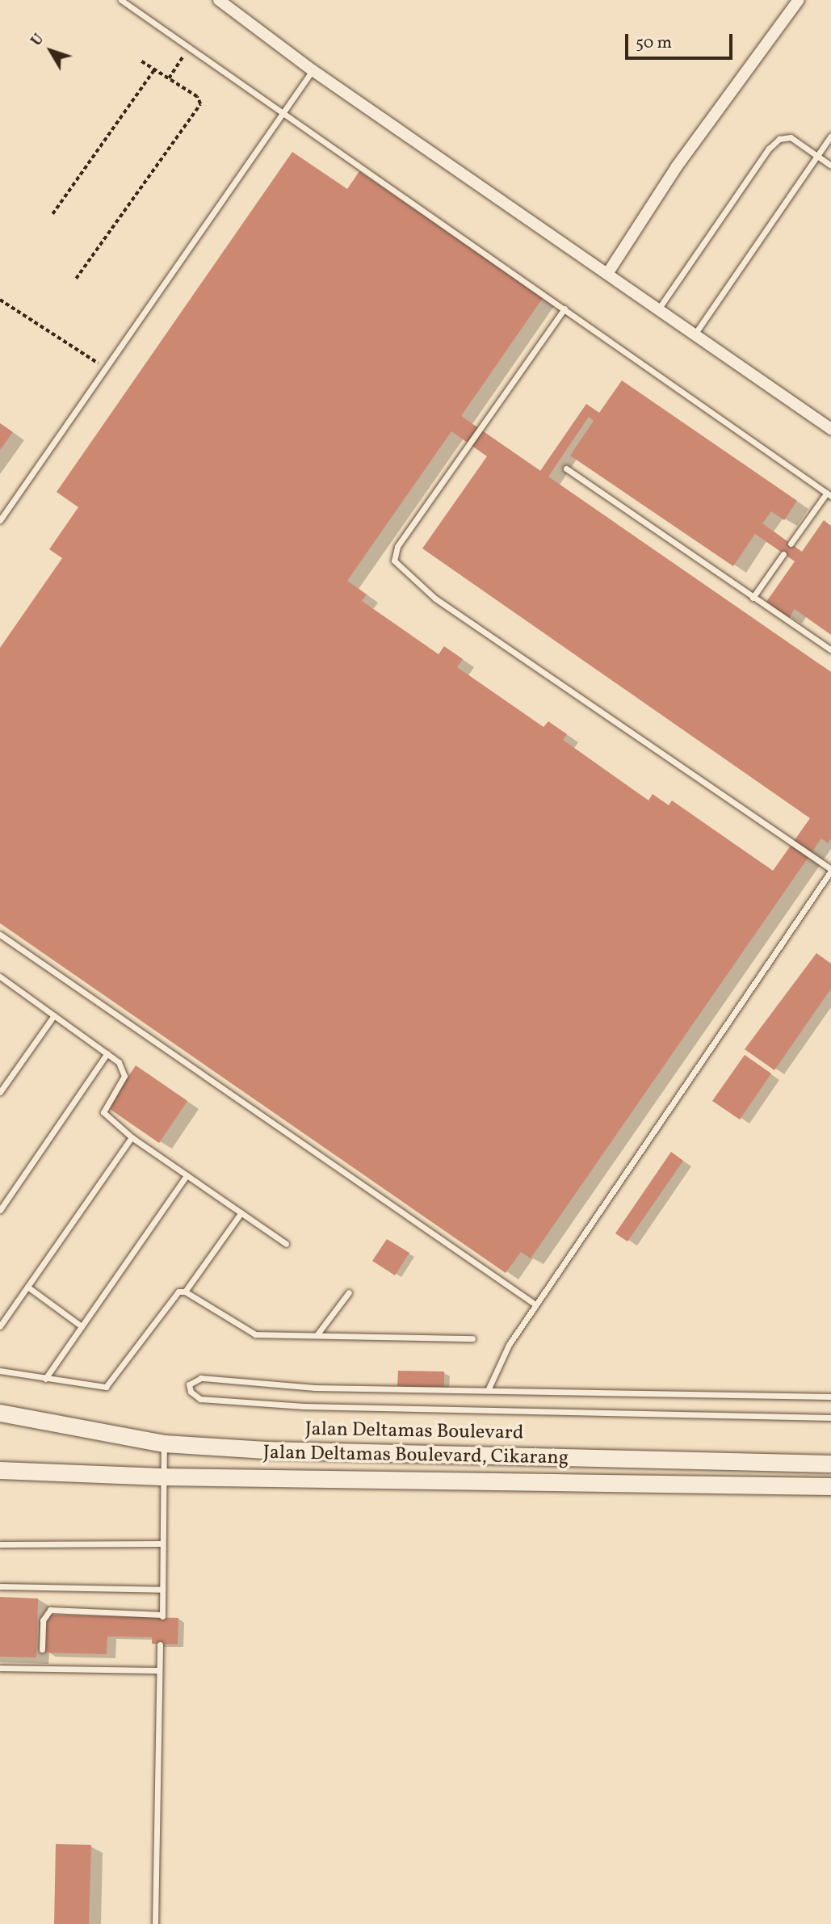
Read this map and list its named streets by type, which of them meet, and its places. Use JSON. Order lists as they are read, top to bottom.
{
  "streets": {
    "street": ["Jalan Deltamas Boulevard", "Jalan Deltamas Boulevard, Cikarang"]
  },
  "scale_bar": "50 m",
  "north": "top left"
}
